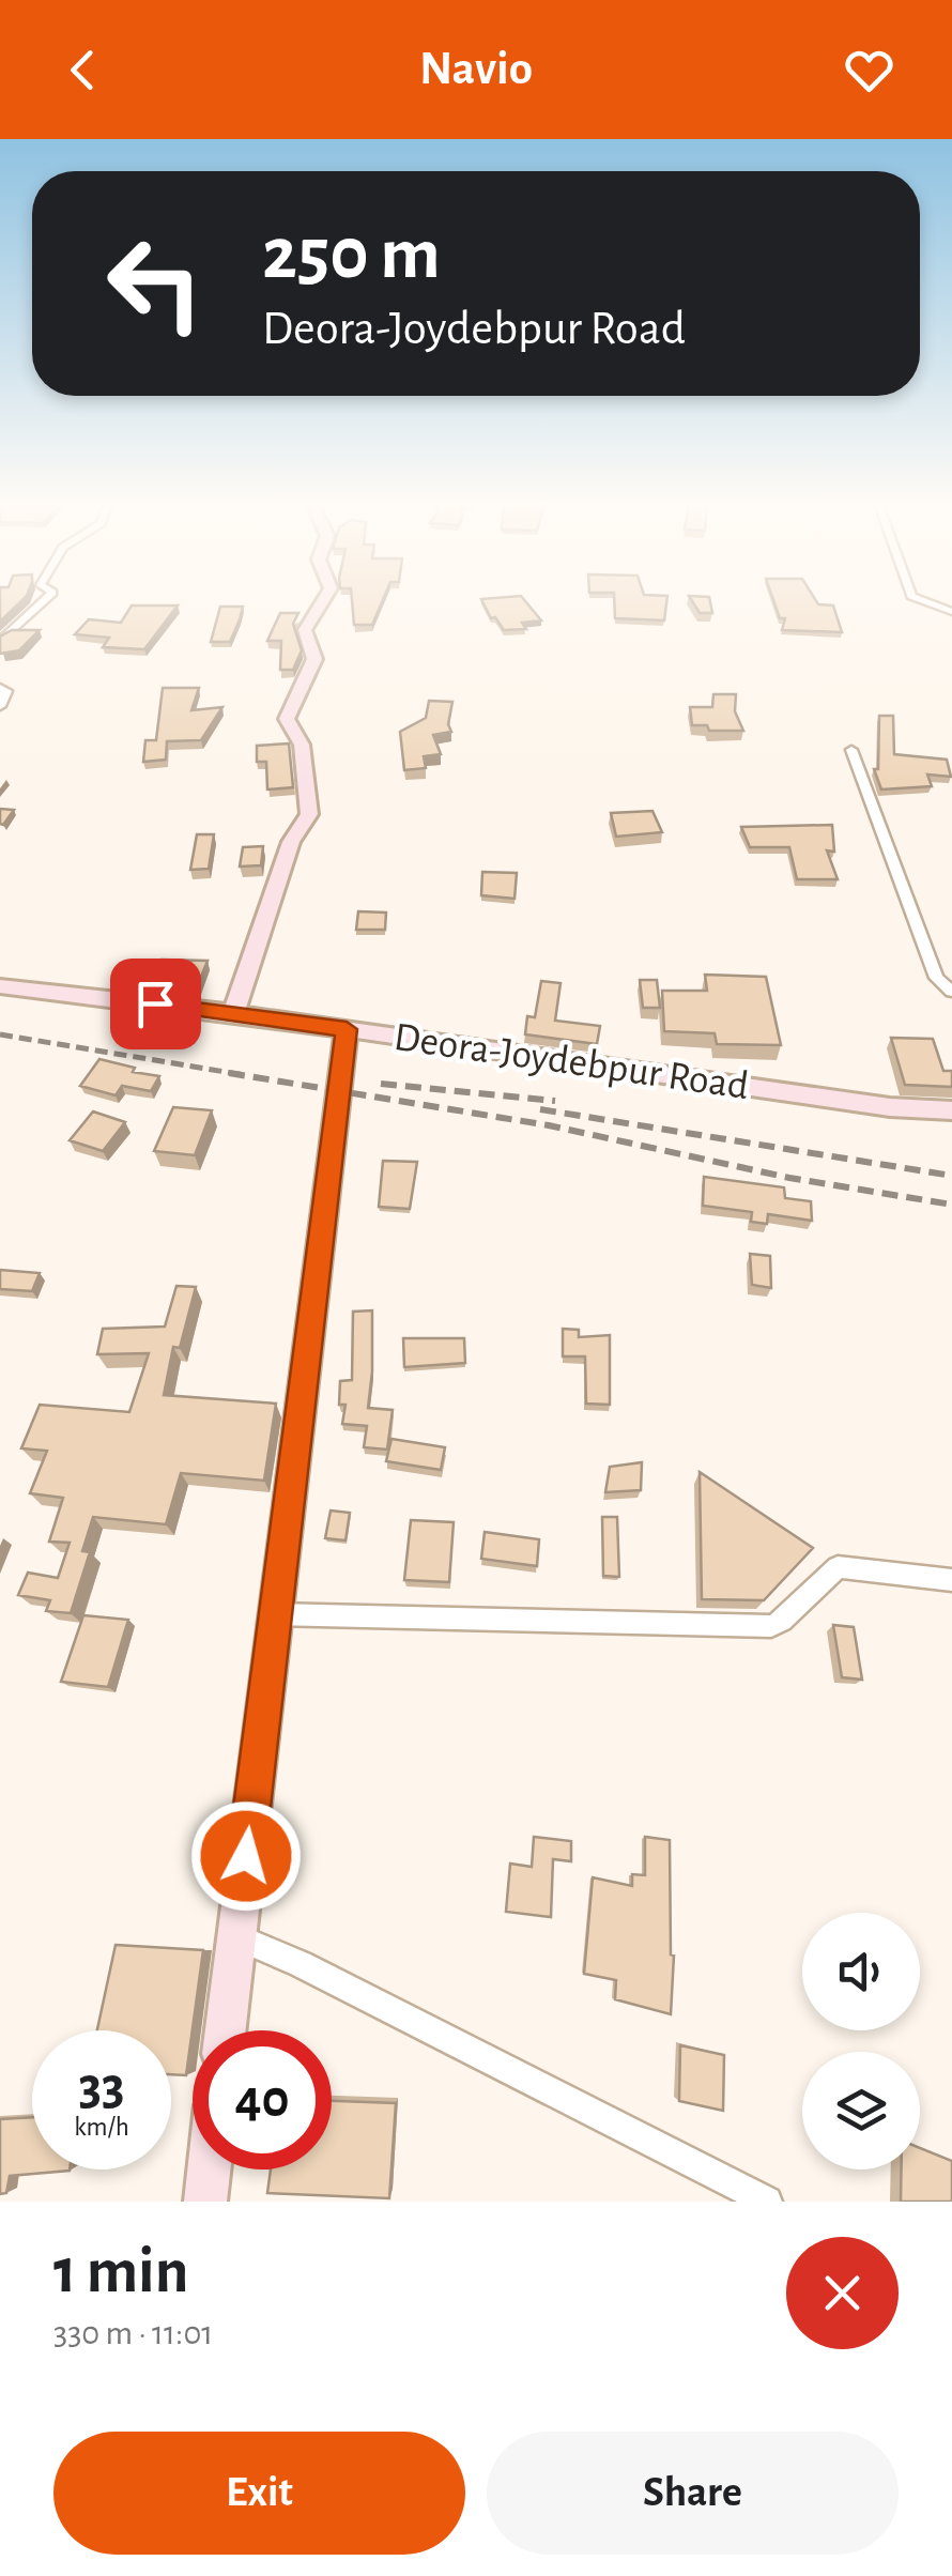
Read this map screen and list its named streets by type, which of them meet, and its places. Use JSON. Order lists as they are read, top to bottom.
{
  "streets": {
    "street": ["Deora-Joydebpur Road"]
  },
  "page": {
    "header": "Navio",
    "turn": ["250 m", "Deora-Joydebpur Road"],
    "speed": "33 km/h",
    "limit": "40",
    "heading": ["1 min", "330 m · 11:01"],
    "buttons": ["Exit", "Share"]
  }
}
